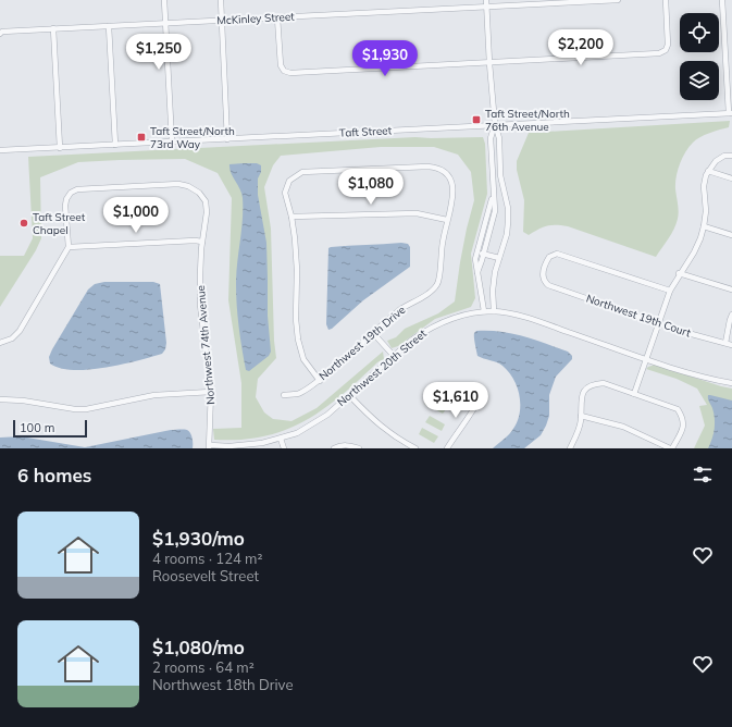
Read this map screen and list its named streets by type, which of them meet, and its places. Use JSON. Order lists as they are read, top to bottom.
{
  "streets": {
    "street": [
      "McKinley Street",
      "Taft Street",
      "Northwest 19th Court",
      "Northwest 19th Drive",
      "Northwest 74th Avenue",
      "Northwest 20th Street"
    ]
  },
  "crossings": [
    ["Northwest 74th Avenue", "Northwest 20th Street"]
  ],
  "places": {
    "transit": ["Taft Street/North 76th Avenue", "Taft Street/North 73rd Way"],
    "other": ["Taft Street Chapel"]
  },
  "scale_bar": "100 m",
  "page": {
    "price": [
      "$2,200",
      "$1,250",
      "$1,930",
      "$1,080",
      "$1,000",
      "$1,610"
    ],
    "scale": "100 m",
    "heading": "6 homes",
    "list": [
      {
        "name": "$1,930/mo",
        "note": "4 rooms · 124 m² · Roosevelt Street"
      },
      {
        "name": "$1,080/mo",
        "note": "2 rooms · 64 m² · Northwest 18th Drive"
      }
    ]
  }
}
